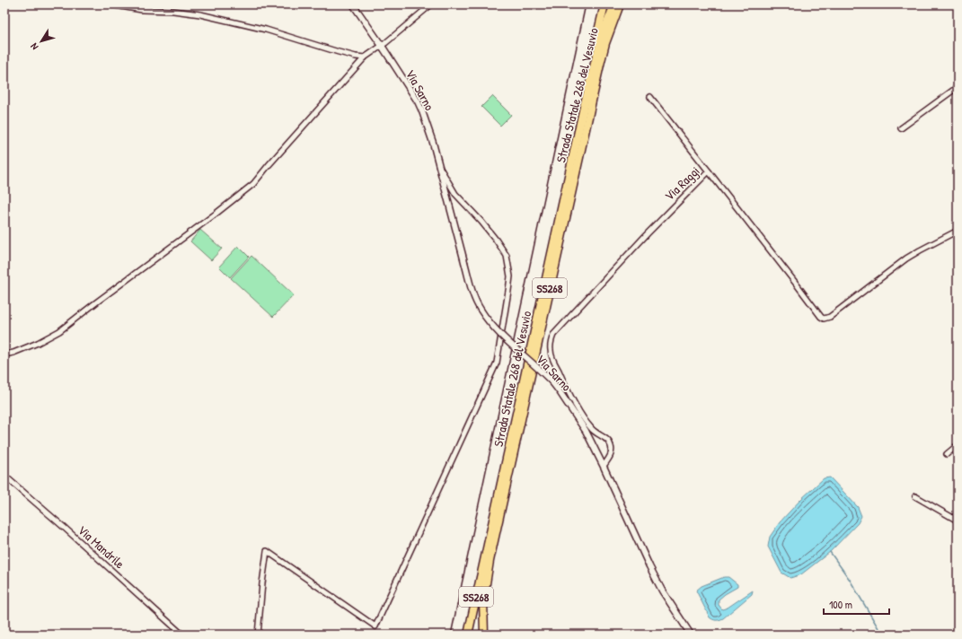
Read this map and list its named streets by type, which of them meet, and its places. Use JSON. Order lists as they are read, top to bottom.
{
  "streets": {
    "highway": ["Strada Statale 268 del Vesuvio", "SS268"],
    "street": ["Via Sarno", "Via Raggi", "Via Mandrile"]
  },
  "crossings": [
    ["Via Sarno", "Via Raggi"]
  ],
  "scale_bar": "100 m",
  "north": "bottom left"
}
